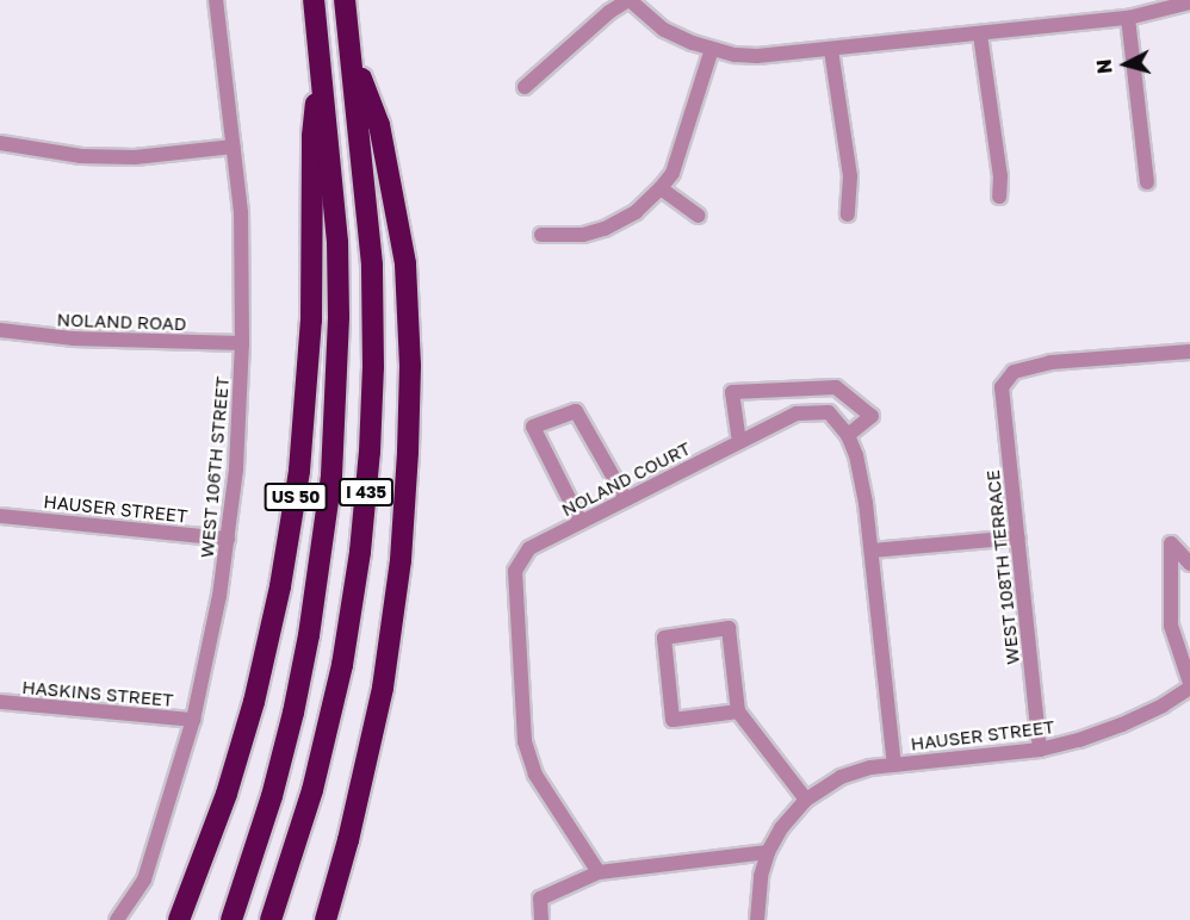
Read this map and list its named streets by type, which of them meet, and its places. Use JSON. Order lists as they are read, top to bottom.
{
  "streets": {
    "highway": ["I 435", "US 50"],
    "street": [
      "NOLAND ROAD",
      "WEST 106TH STREET",
      "NOLAND COURT",
      "HAUSER STREET",
      "WEST 108TH TERRACE",
      "HASKINS STREET"
    ]
  },
  "crossings": [
    ["NOLAND ROAD", "WEST 106TH STREET"],
    ["WEST 106TH STREET", "HAUSER STREET"],
    ["WEST 106TH STREET", "HASKINS STREET"],
    ["I 435", "US 50"],
    ["HAUSER STREET", "WEST 108TH TERRACE"]
  ],
  "north": "left"
}
